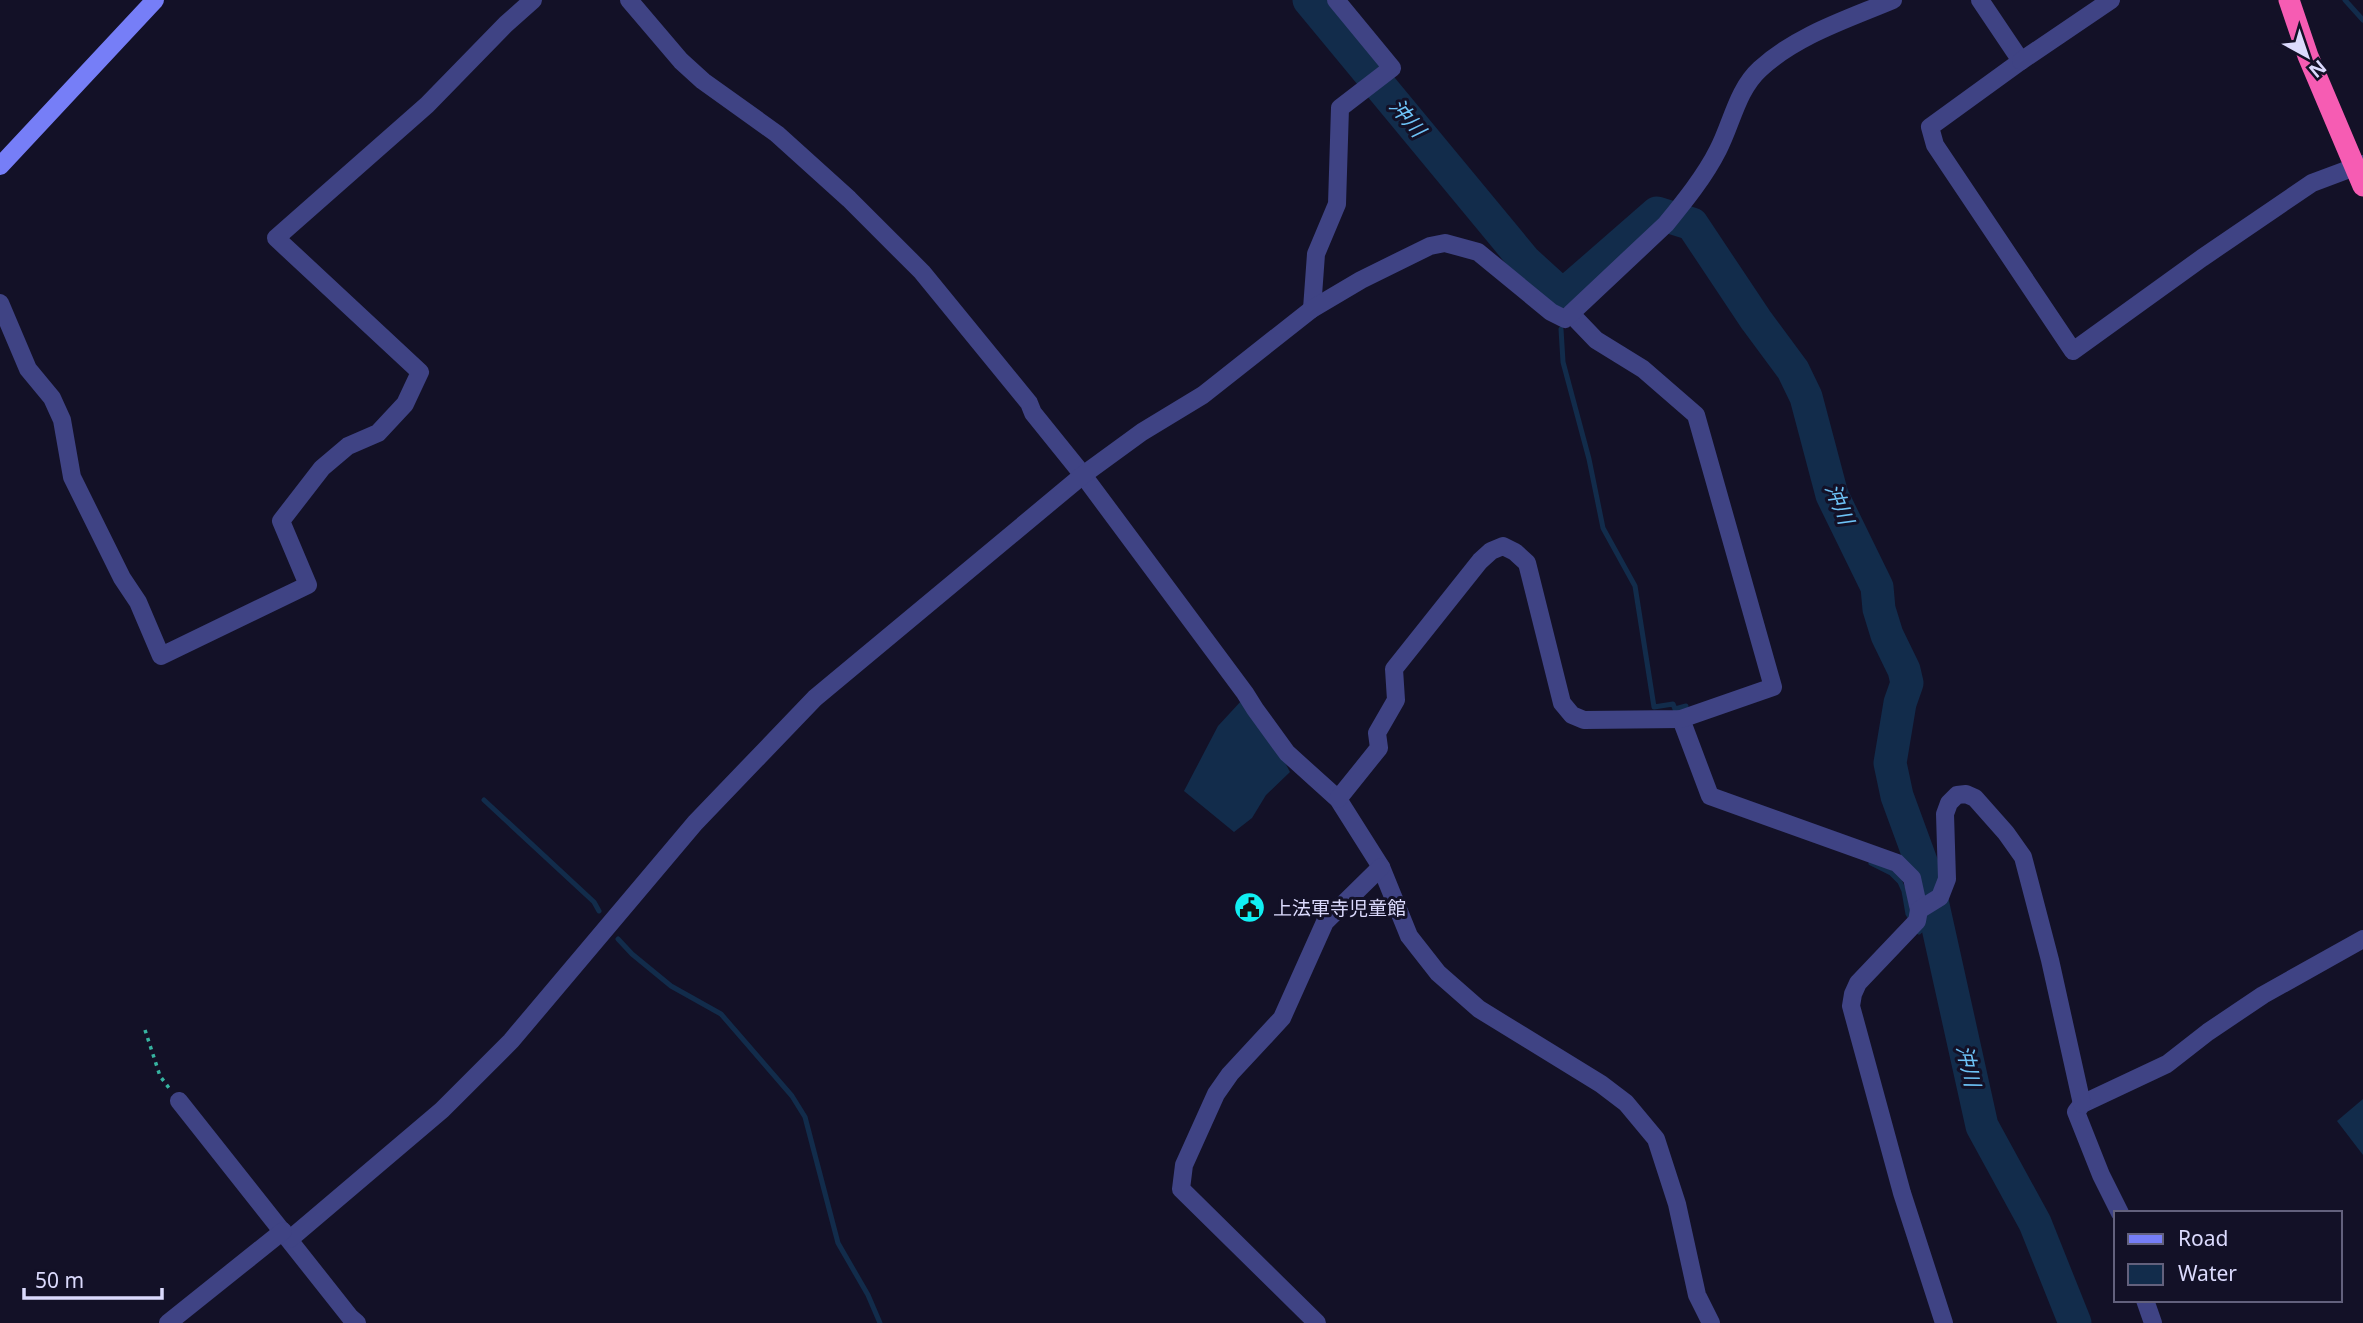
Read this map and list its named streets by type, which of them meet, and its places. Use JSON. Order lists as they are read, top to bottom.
{
  "water": ["沖川"],
  "places": {
    "public building": ["上法軍寺児童館"]
  },
  "legend": ["Road", "Water"],
  "scale_bar": "50 m",
  "north": "bottom right"
}
